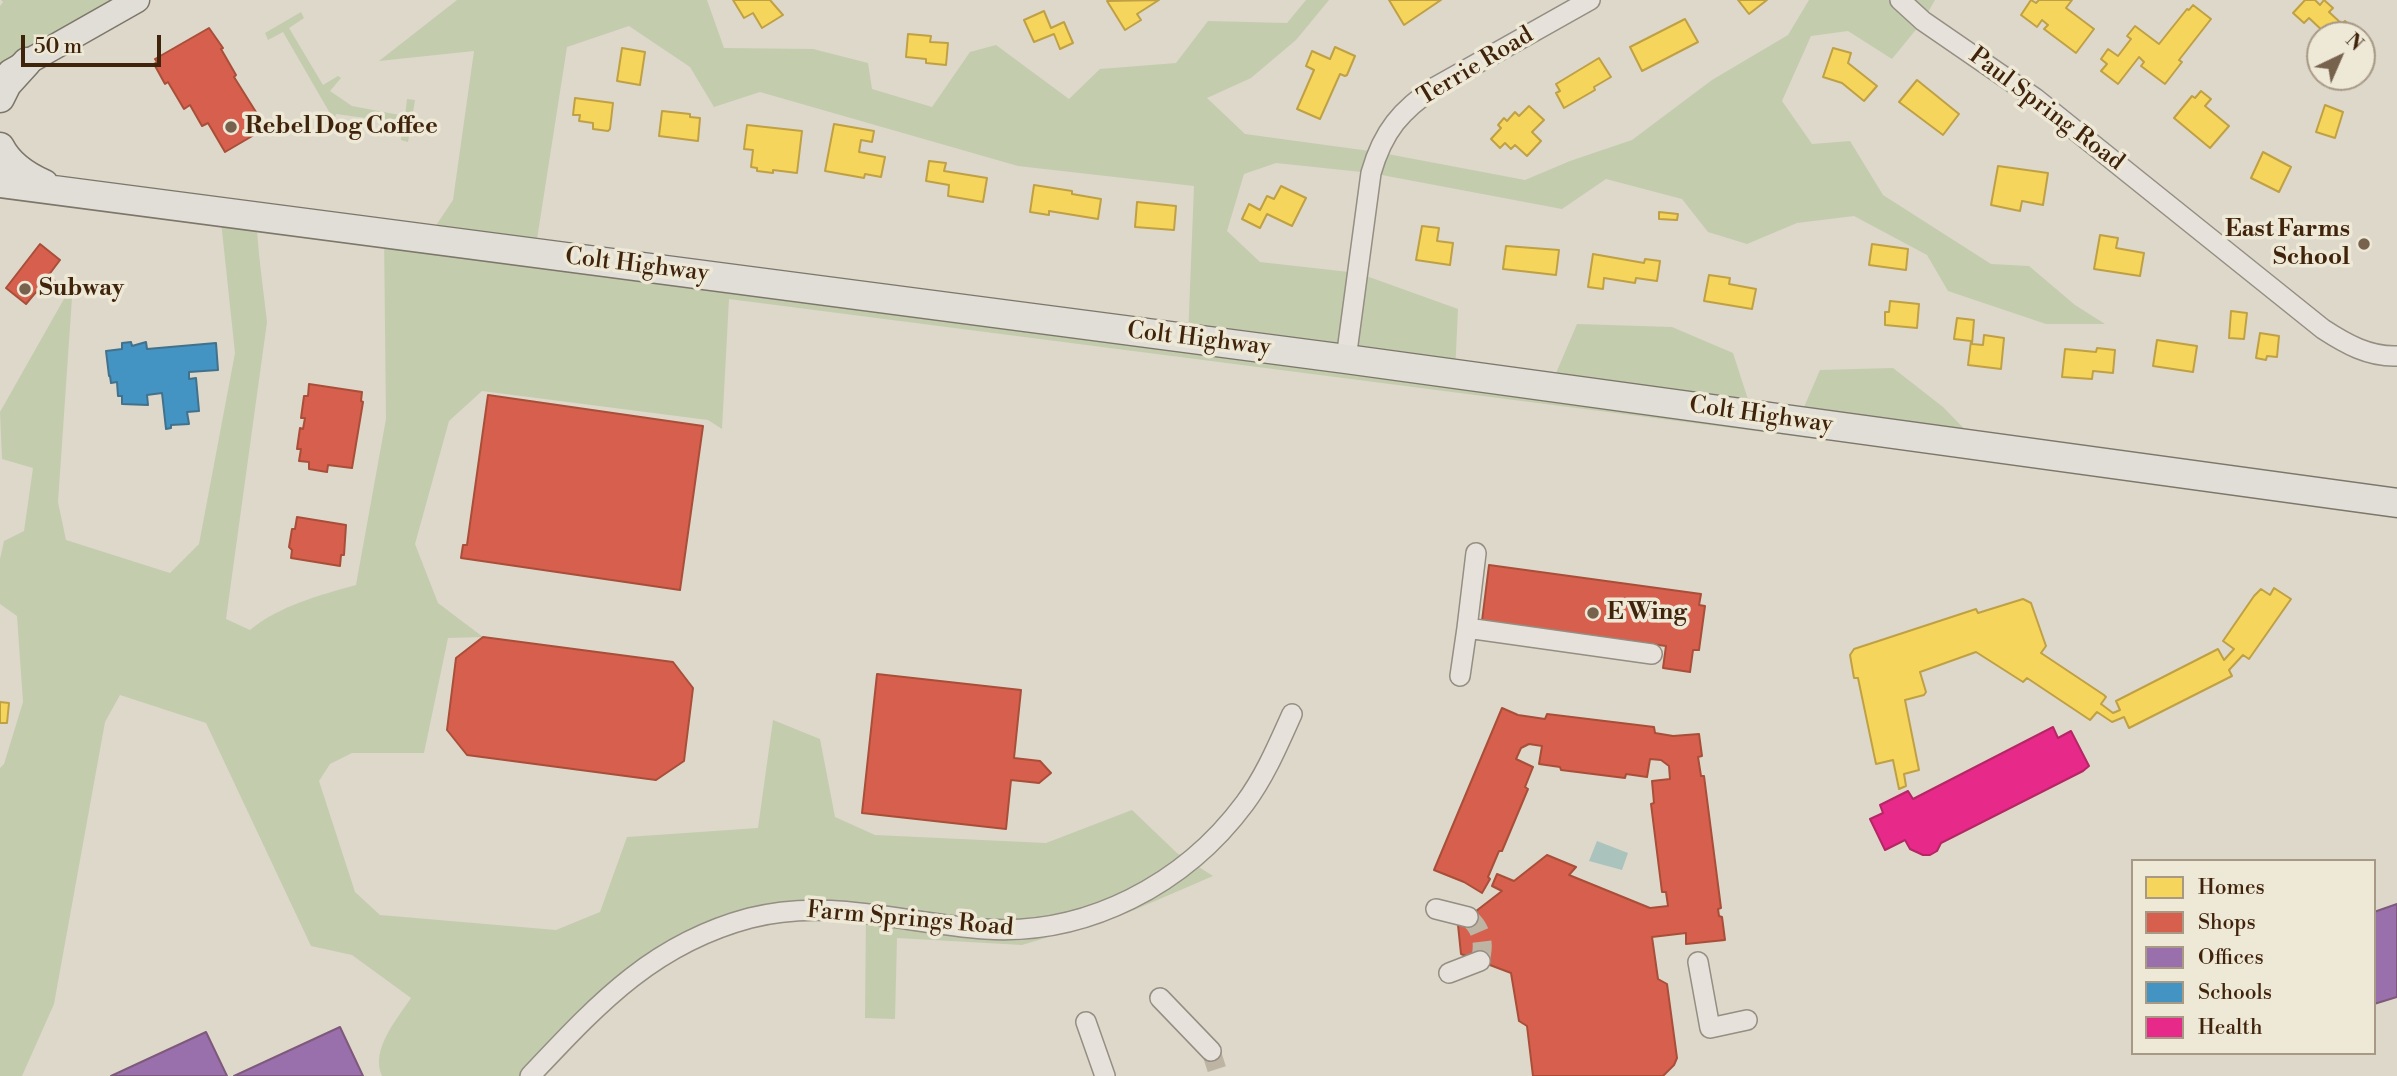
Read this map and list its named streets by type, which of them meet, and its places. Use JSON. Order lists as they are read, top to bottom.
{
  "streets": {
    "highway": ["Colt Highway"],
    "street": ["Terrie Road", "Paul Spring Road", "Farm Springs Road"]
  },
  "crossings": [
    ["Terrie Road", "Colt Highway"]
  ],
  "places": [
    "Rebel Dog Coffee",
    "East Farms School",
    "Subway",
    "E Wing"
  ],
  "legend": [
    "Homes",
    "Shops",
    "Offices",
    "Schools",
    "Health"
  ],
  "scale_bar": "50 m",
  "north": "top right"
}
